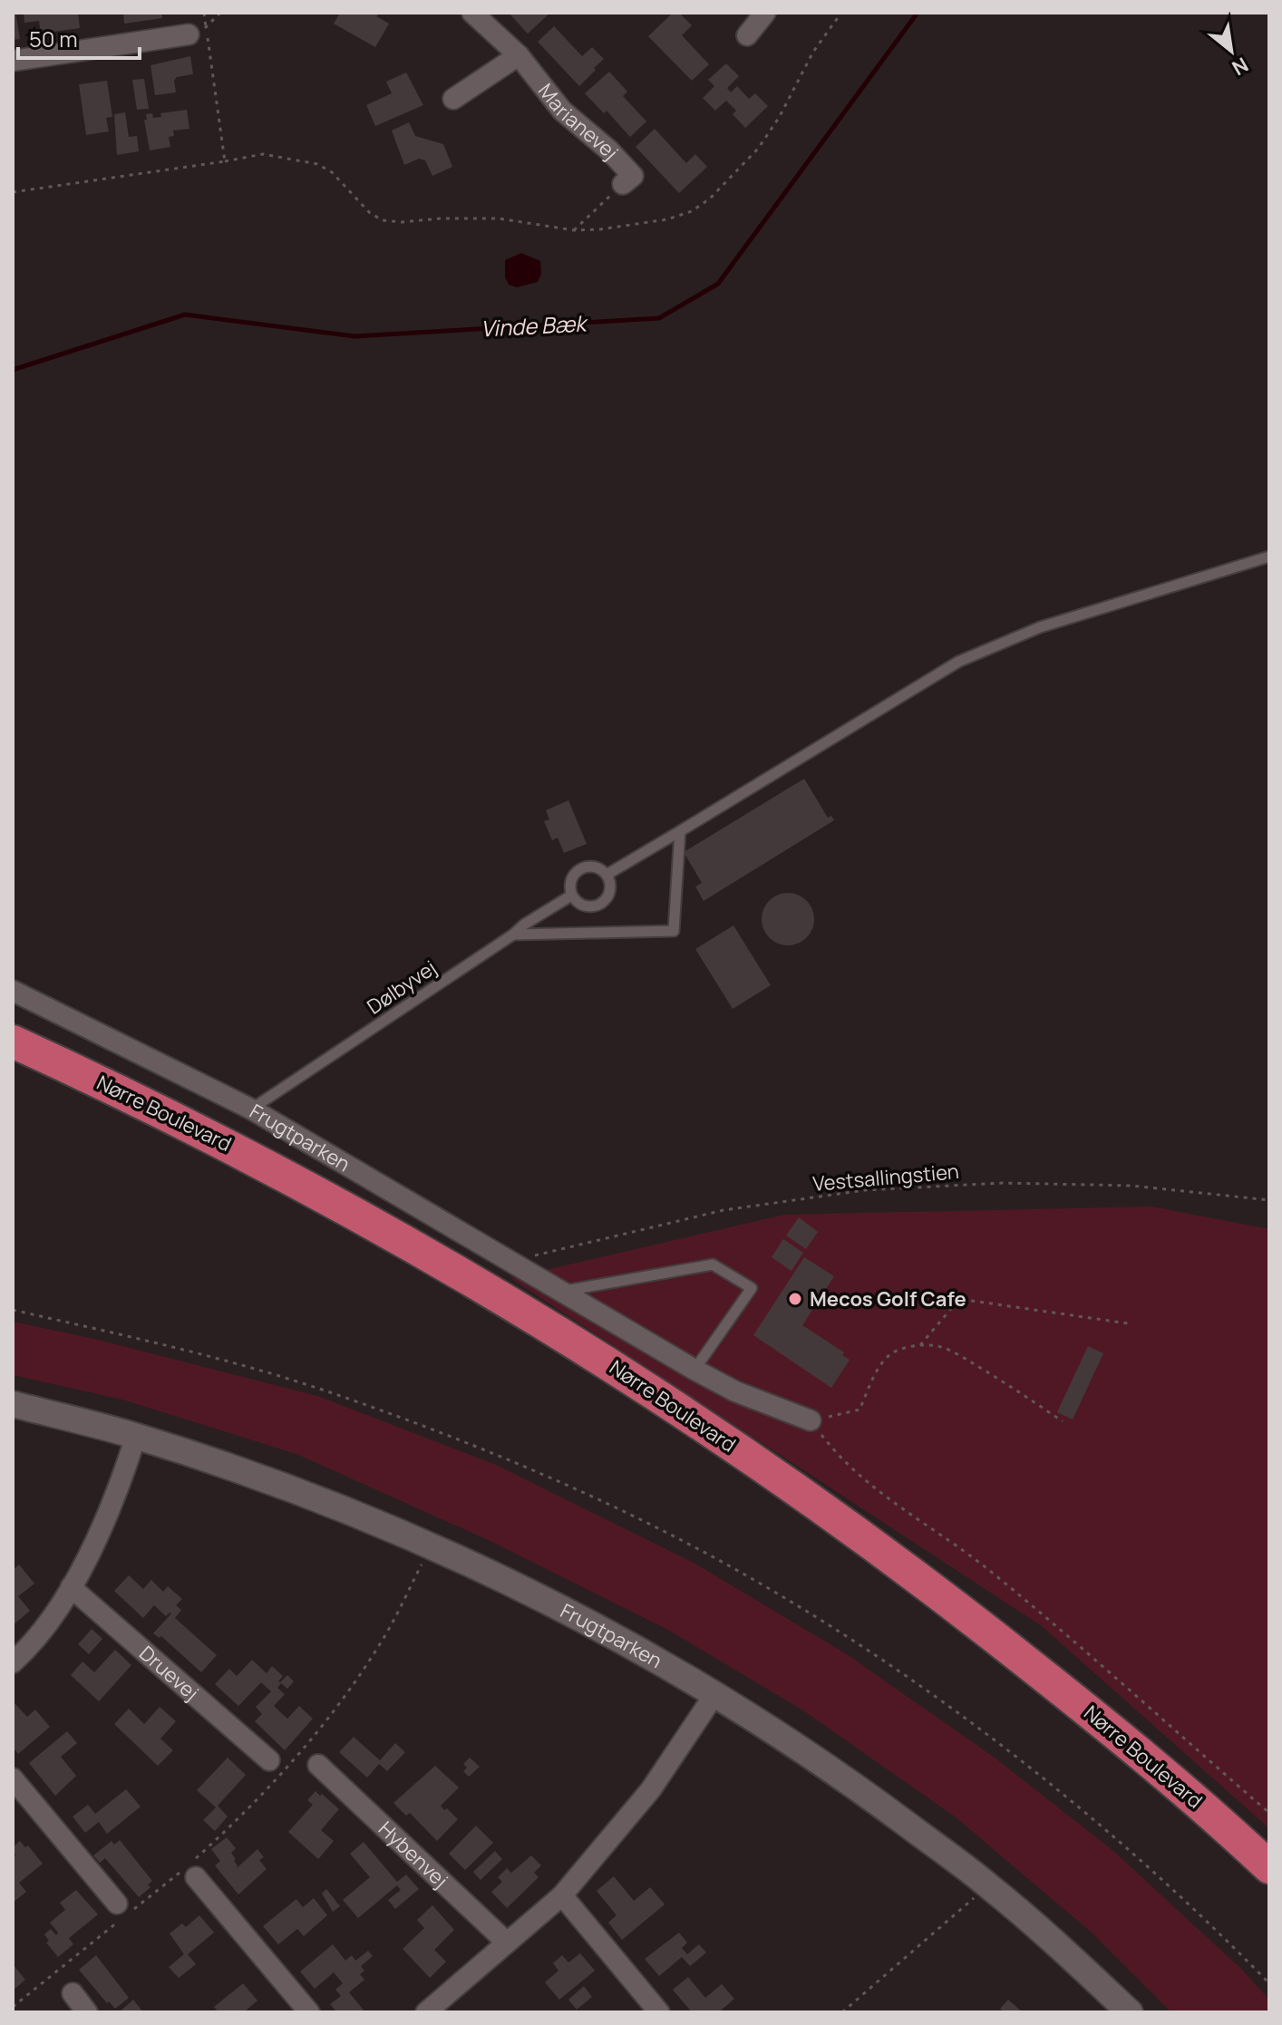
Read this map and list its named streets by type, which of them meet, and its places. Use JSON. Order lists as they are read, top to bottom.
{
  "streets": {
    "highway": ["Nørre Boulevard"],
    "street": [
      "Marianevej",
      "Frugtparken",
      "Druevej",
      "Hybenvej"
    ],
    "lane": ["Dølbyvej"],
    "path": ["Vestsallingstien"]
  },
  "crossings": [
    ["Dølbyvej", "Frugtparken"],
    ["Frugtparken", "Vestsallingstien"]
  ],
  "water": ["Vinde Bæk"],
  "places": ["Mecos Golf Cafe"],
  "scale_bar": "50 m",
  "north": "bottom right"
}
